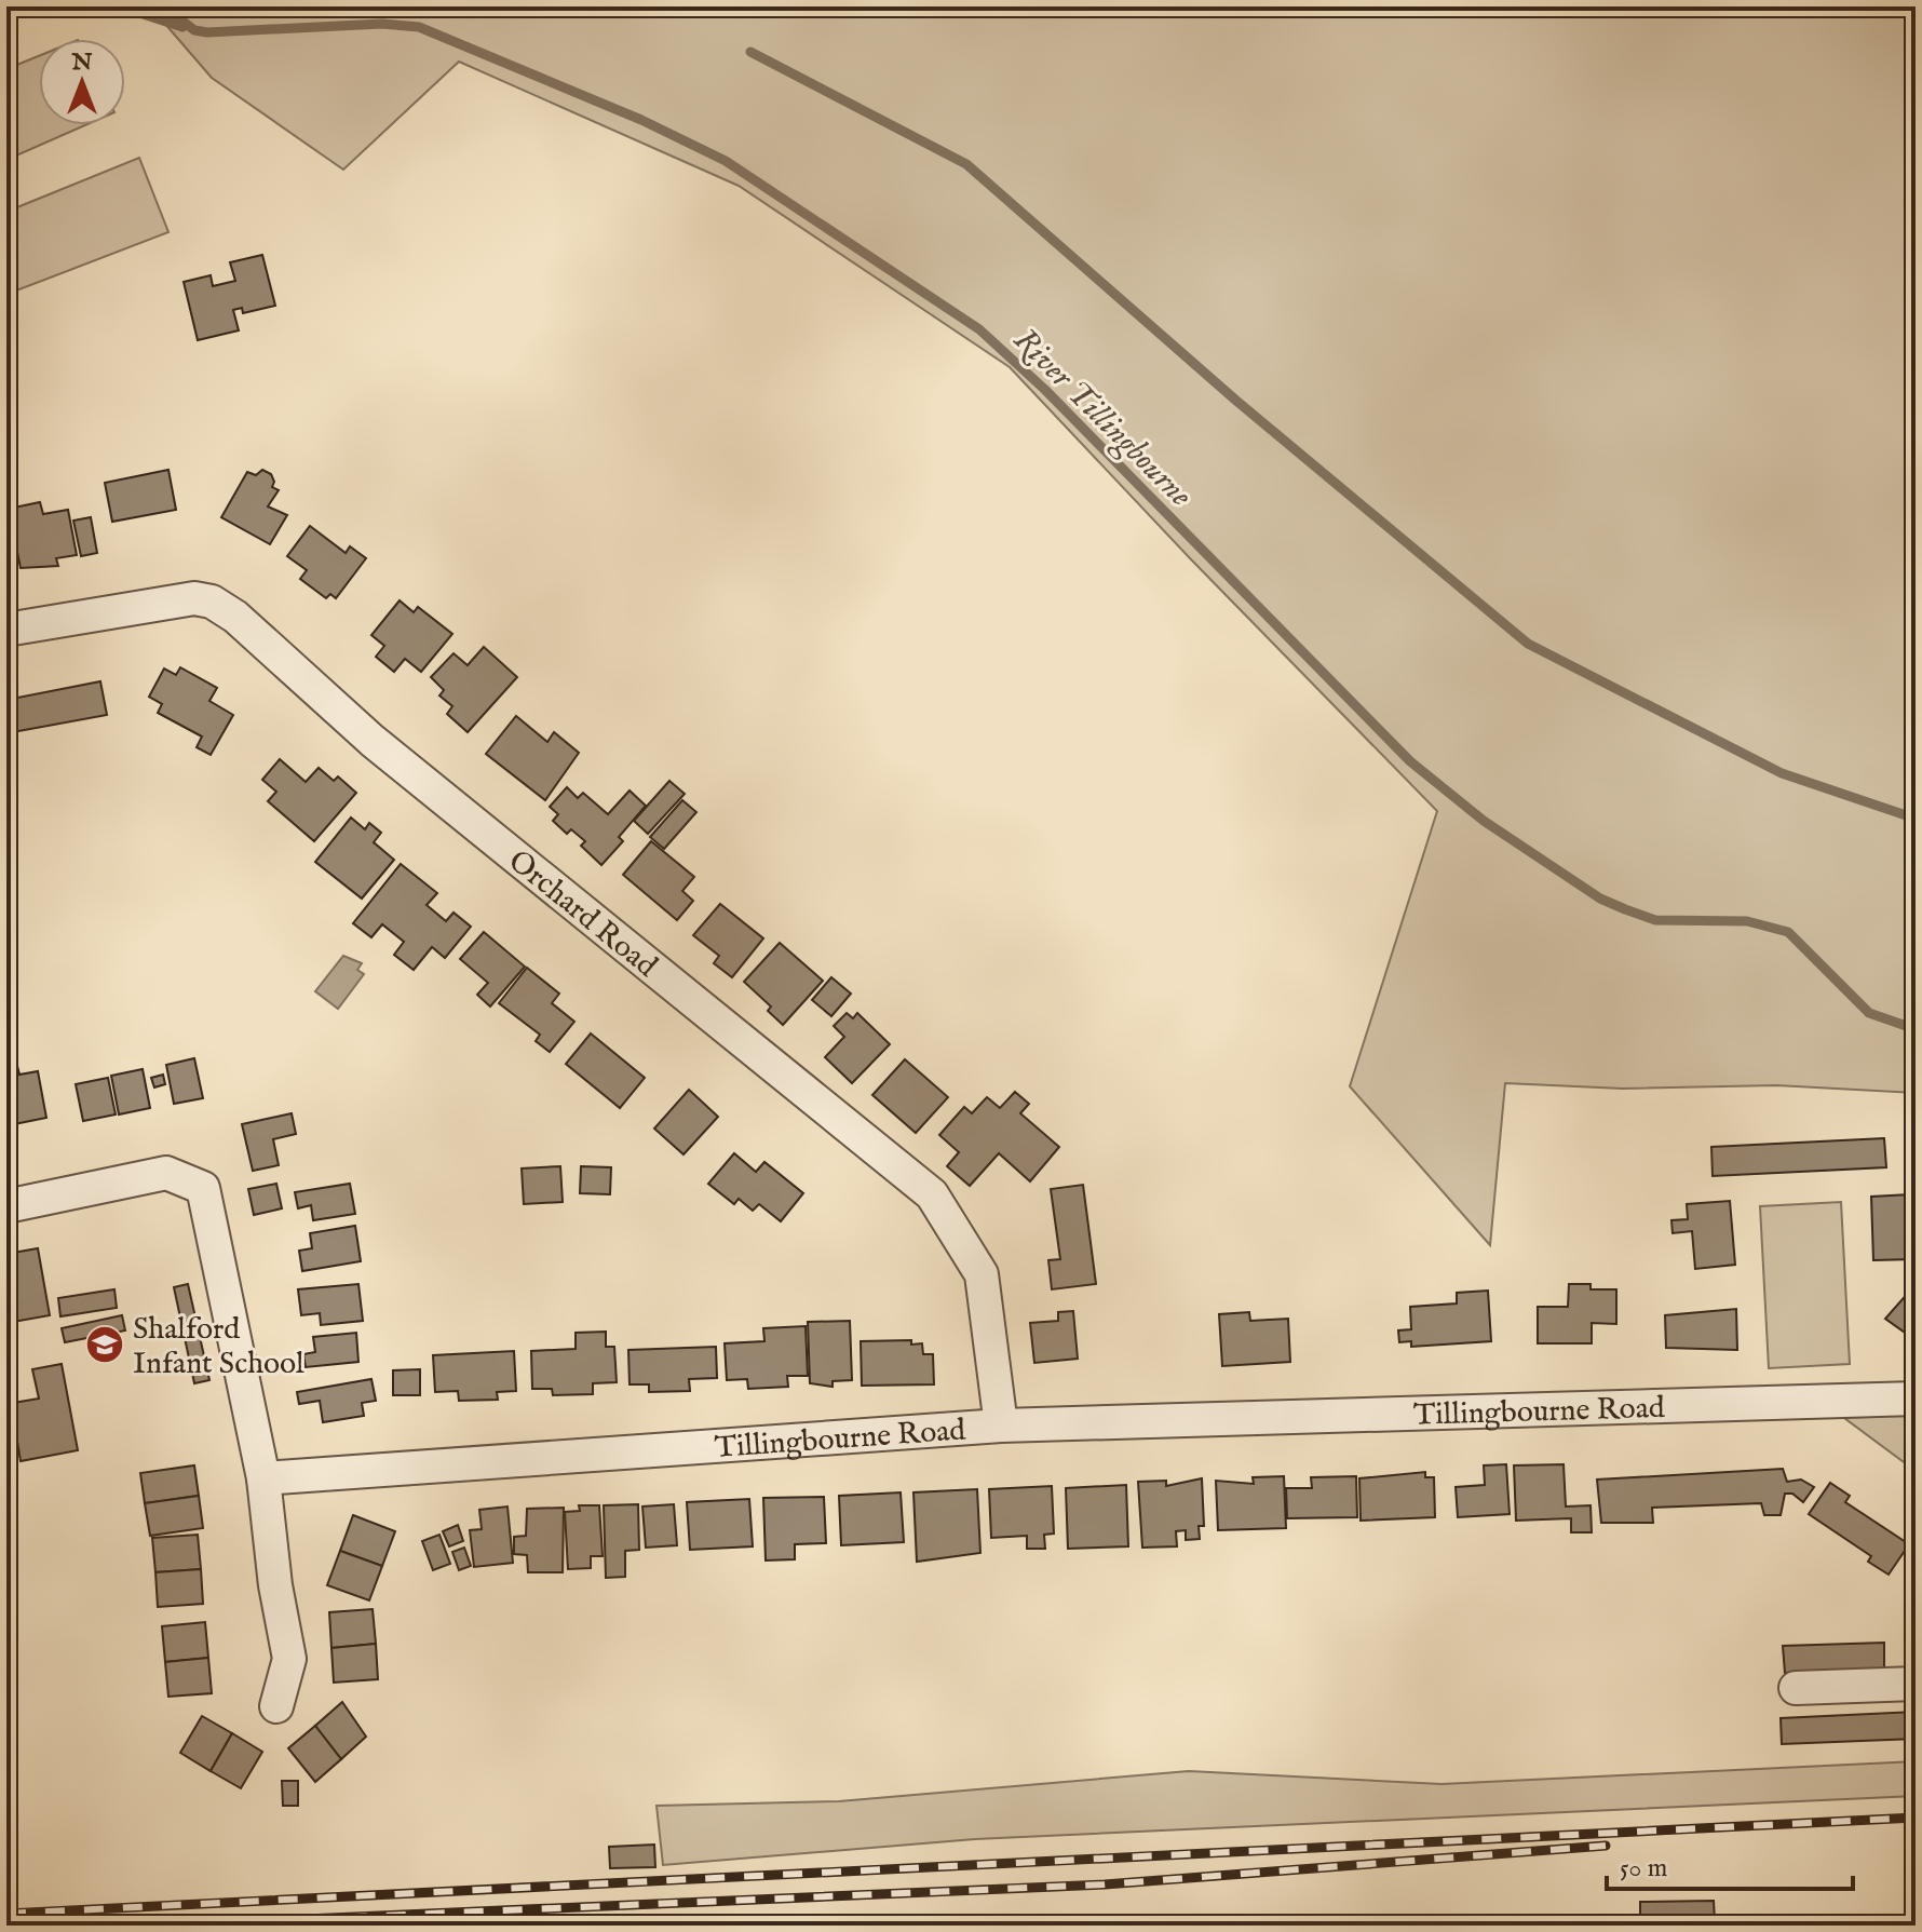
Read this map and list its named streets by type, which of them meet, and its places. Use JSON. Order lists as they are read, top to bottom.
{
  "streets": {
    "street": ["Orchard Road", "Tillingbourne Road"]
  },
  "crossings": [
    ["Orchard Road", "Tillingbourne Road"]
  ],
  "water": ["River Tillingbourne"],
  "places": {
    "school or university": ["Shalford Infant School"]
  },
  "scale_bar": "50 m",
  "north": "top"
}
